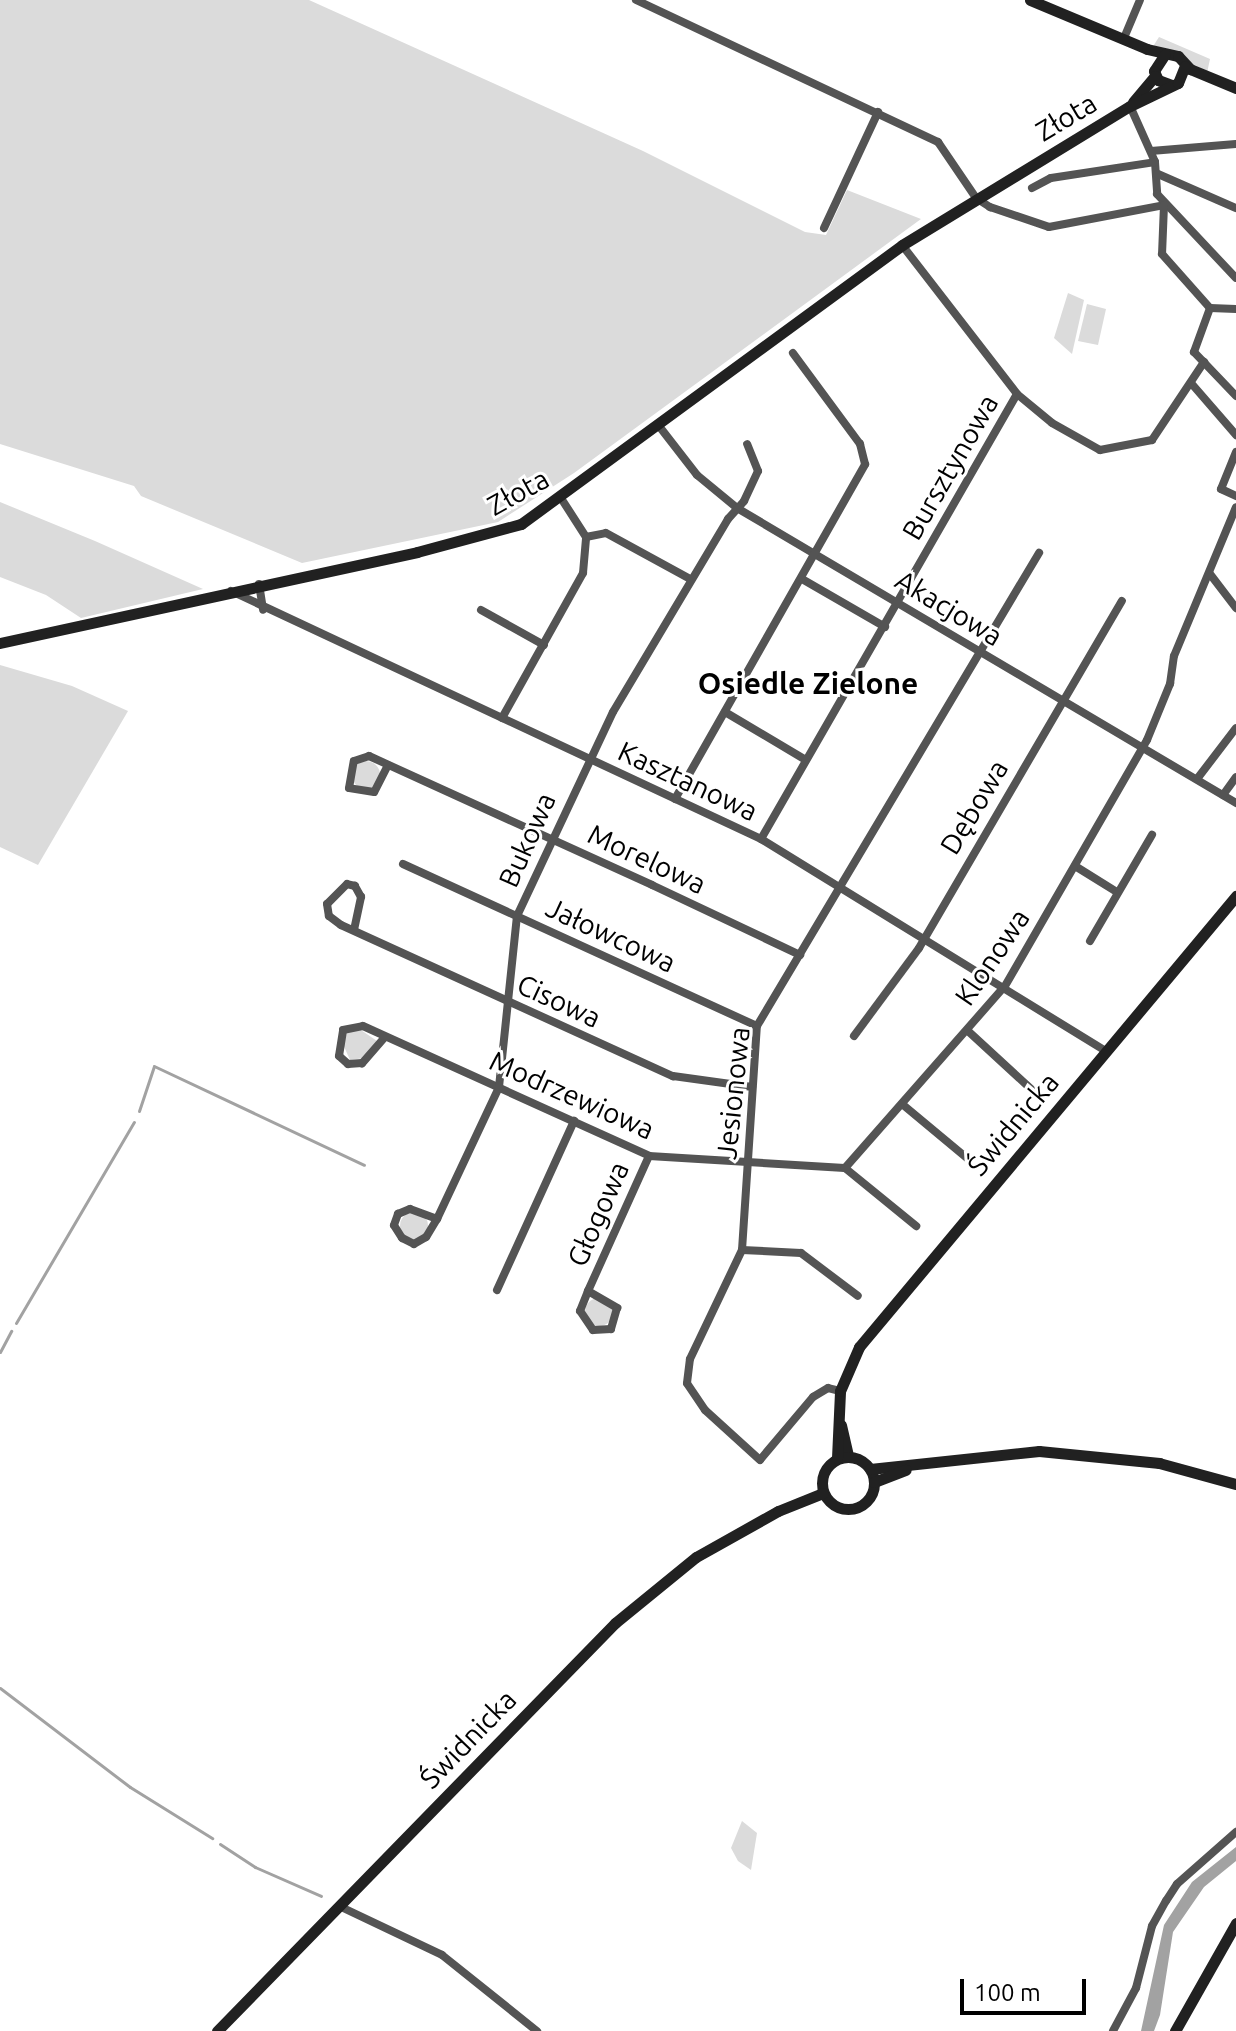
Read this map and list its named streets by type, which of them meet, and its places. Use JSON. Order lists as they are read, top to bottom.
{
  "streets": {
    "street": [
      "Złota",
      "Bursztynowa",
      "Akacjowa",
      "Kasztanowa",
      "Dębowa",
      "Bukowa",
      "Morelowa",
      "Jałowcowa",
      "Klonowa",
      "Cisowa",
      "Jesionowa",
      "Modrzewiowa",
      "Świdnicka",
      "Głogowa"
    ]
  },
  "crossings": [
    ["Złota", "Akacjowa"],
    ["Złota", "Kasztanowa"],
    ["Bursztynowa", "Akacjowa"],
    ["Bursztynowa", "Kasztanowa"],
    ["Akacjowa", "Dębowa"],
    ["Akacjowa", "Bukowa"],
    ["Akacjowa", "Klonowa"],
    ["Akacjowa", "Jesionowa"],
    ["Kasztanowa", "Dębowa"],
    ["Kasztanowa", "Bukowa"],
    ["Kasztanowa", "Klonowa"],
    ["Kasztanowa", "Jesionowa"],
    ["Kasztanowa", "Świdnicka"],
    ["Bukowa", "Morelowa"],
    ["Bukowa", "Jałowcowa"],
    ["Bukowa", "Cisowa"],
    ["Bukowa", "Modrzewiowa"],
    ["Morelowa", "Jesionowa"],
    ["Jałowcowa", "Jesionowa"],
    ["Klonowa", "Modrzewiowa"],
    ["Cisowa", "Jesionowa"],
    ["Jesionowa", "Modrzewiowa"],
    ["Jesionowa", "Świdnicka"],
    ["Modrzewiowa", "Głogowa"]
  ],
  "districts": ["Osiedle Zielone"],
  "scale_bar": "100 m"
}
